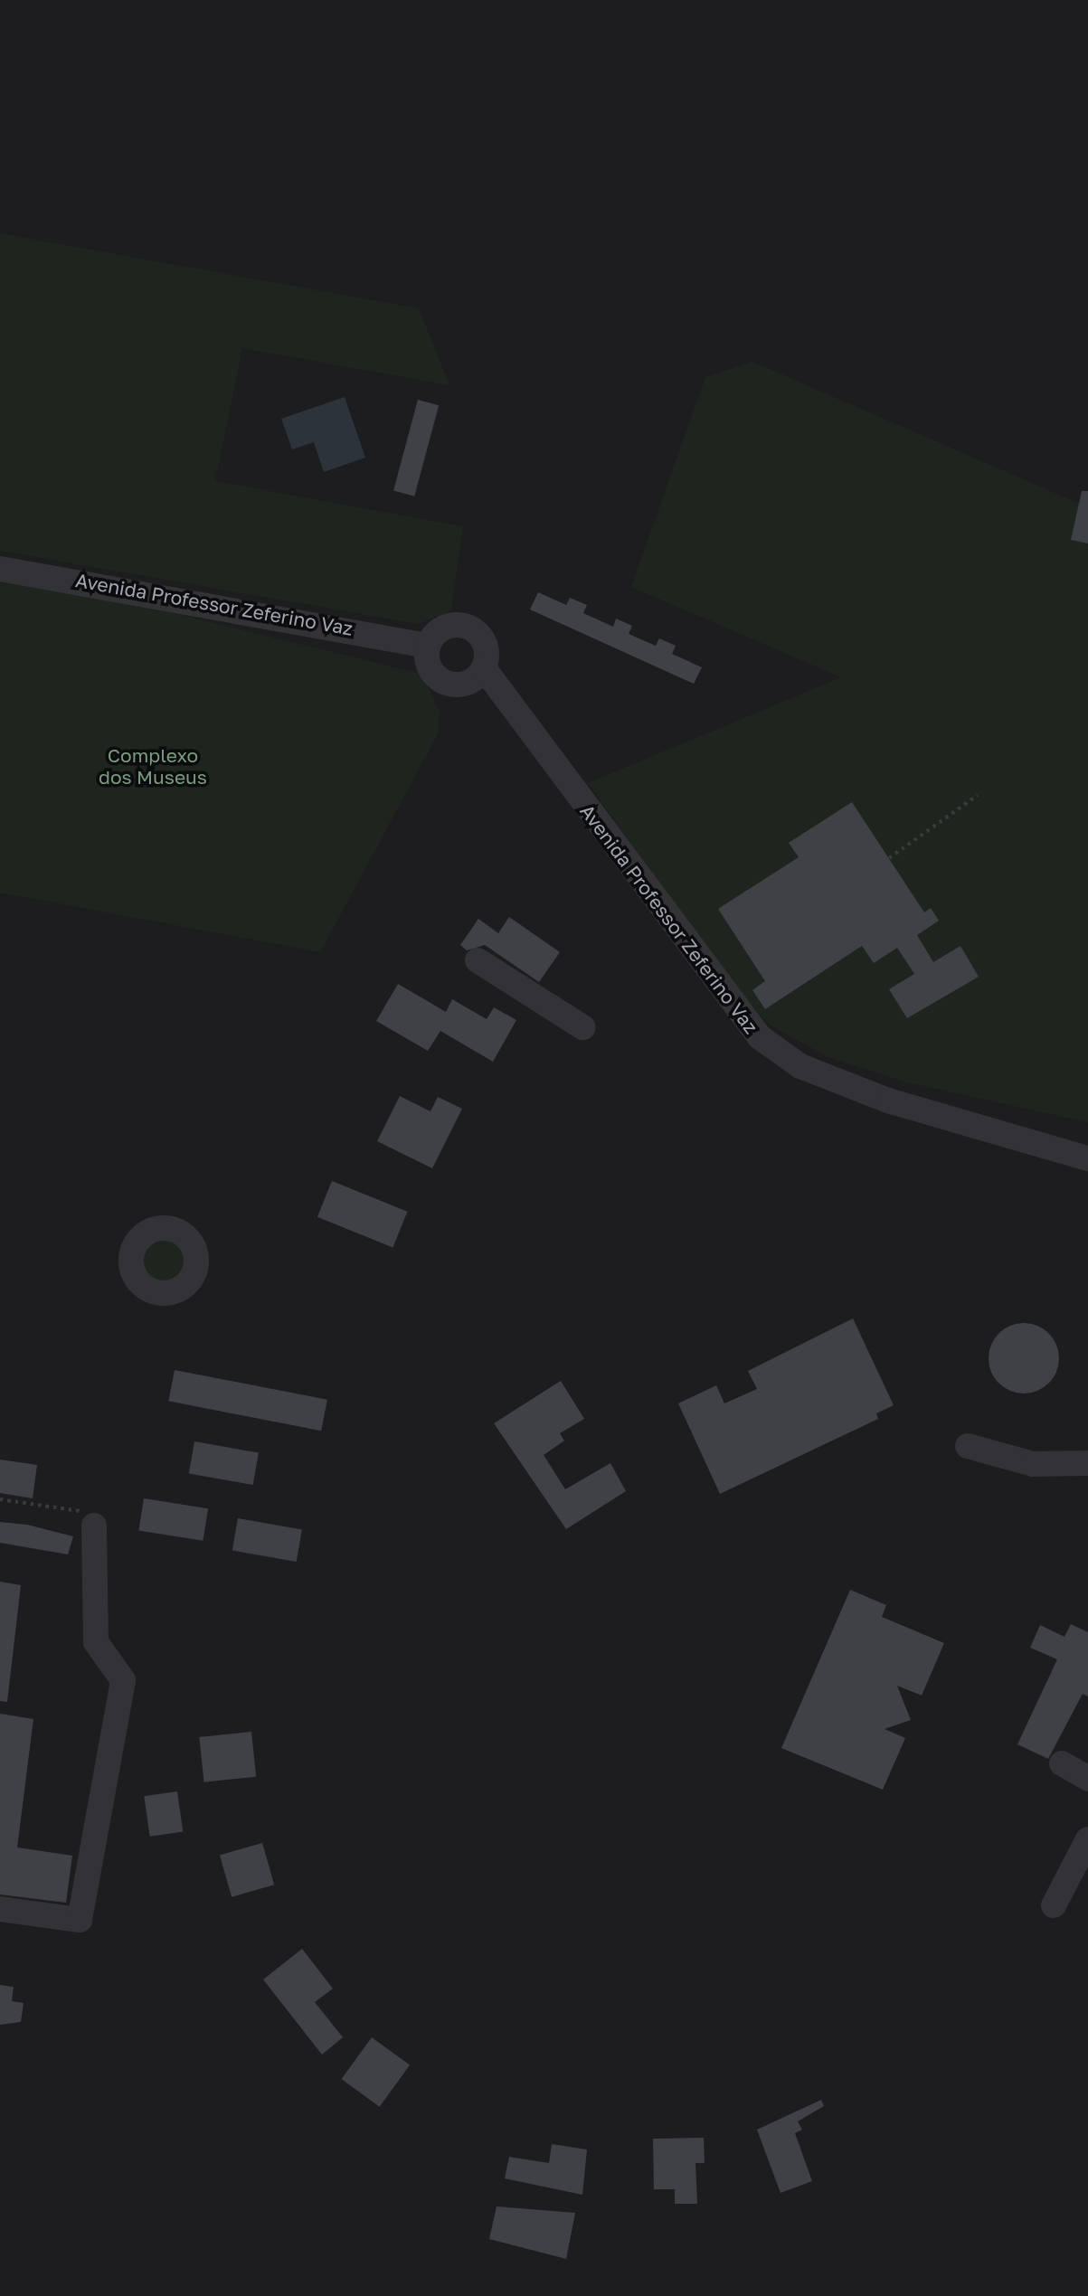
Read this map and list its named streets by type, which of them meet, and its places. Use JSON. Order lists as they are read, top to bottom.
{
  "streets": {
    "street": ["Avenida Professor Zeferino Vaz"]
  },
  "parks": ["Complexo dos Museus"]
}
